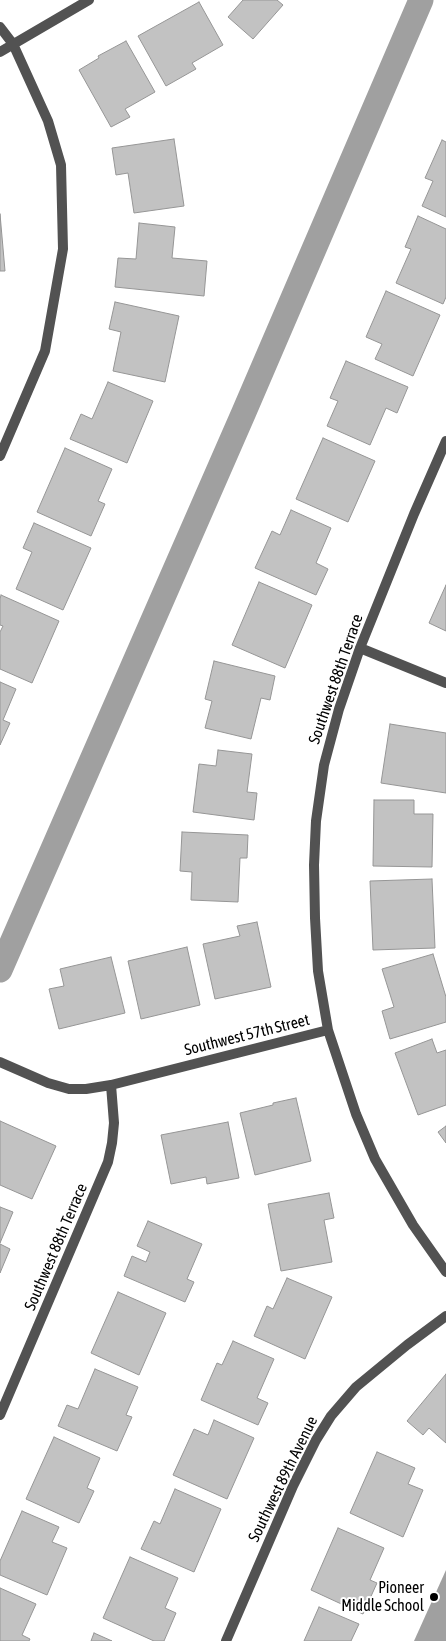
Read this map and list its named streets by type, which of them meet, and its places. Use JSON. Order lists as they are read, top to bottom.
{
  "streets": {
    "street": ["Southwest 88th Terrace", "Southwest 57th Street", "Southwest 89th Avenue"]
  },
  "crossings": [
    ["Southwest 88th Terrace", "Southwest 57th Street"]
  ],
  "places": ["Pioneer Middle School"]
}
